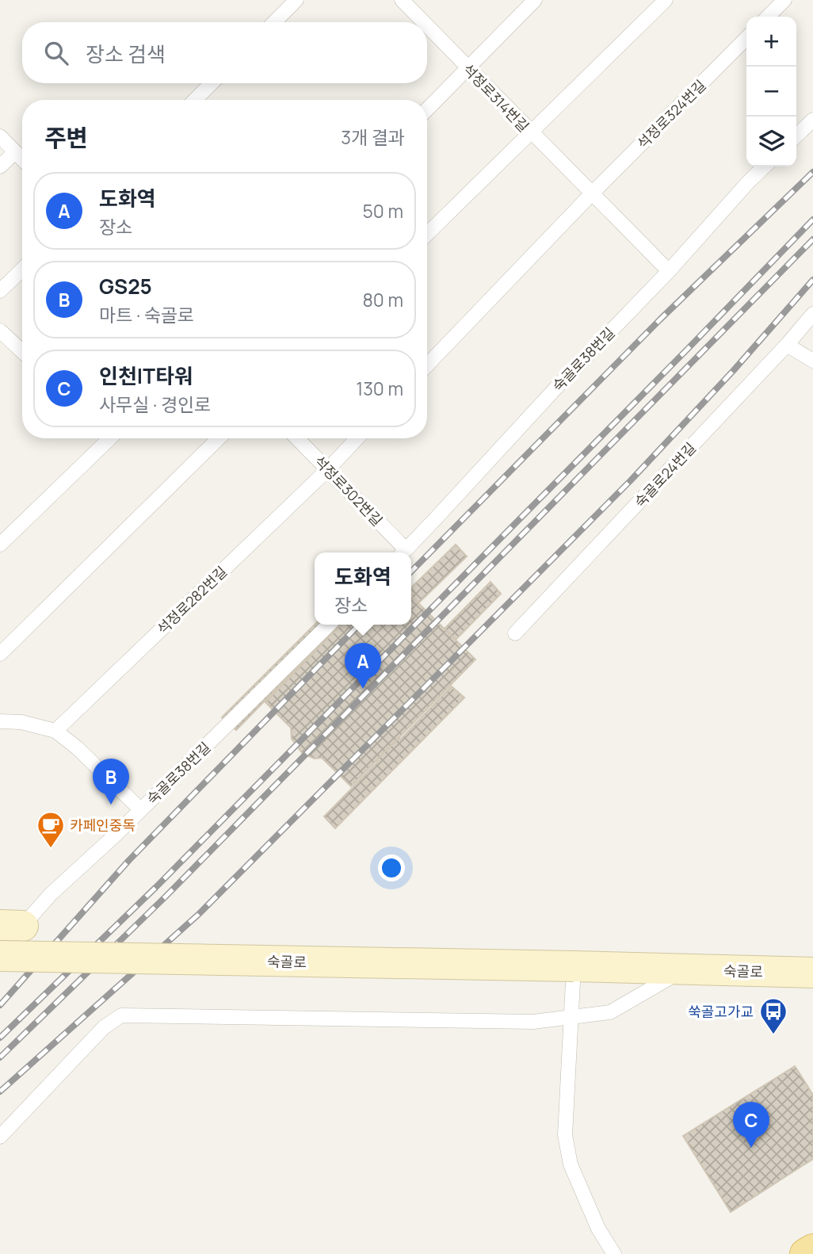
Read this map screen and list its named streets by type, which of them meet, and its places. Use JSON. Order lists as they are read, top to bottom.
{
  "streets": {
    "main road": ["숙골로"],
    "lane": [
      "석정로314번길",
      "석정로324번길",
      "숙골로38번길",
      "숙골로24번길",
      "석정로302번길",
      "석정로282번길"
    ]
  },
  "crossings": [
    ["석정로314번길", "석정로324번길"],
    ["석정로314번길", "숙골로38번길"],
    ["숙골로38번길", "숙골로"],
    ["석정로302번길", "석정로282번길"]
  ],
  "places": {
    "cafe": ["카페인중독"],
    "bus stop": ["쑥골고가교"]
  },
  "page": {
    "map_buttons": ["+", "−"],
    "search": "장소 검색",
    "heading": ["주변", "3개 결과"],
    "list": [
      {
        "mark": "A",
        "name": "도화역",
        "note": "장소",
        "value": "50 m"
      },
      {
        "mark": "B",
        "name": "GS25",
        "note": "마트 · 숙골로",
        "value": "80 m"
      },
      {
        "mark": "C",
        "name": "인천IT타워",
        "note": "사무실 · 경인로",
        "value": "130 m"
      }
    ],
    "popup": ["도화역", "장소"],
    "pins": ["A", "B", "C"]
  }
}
